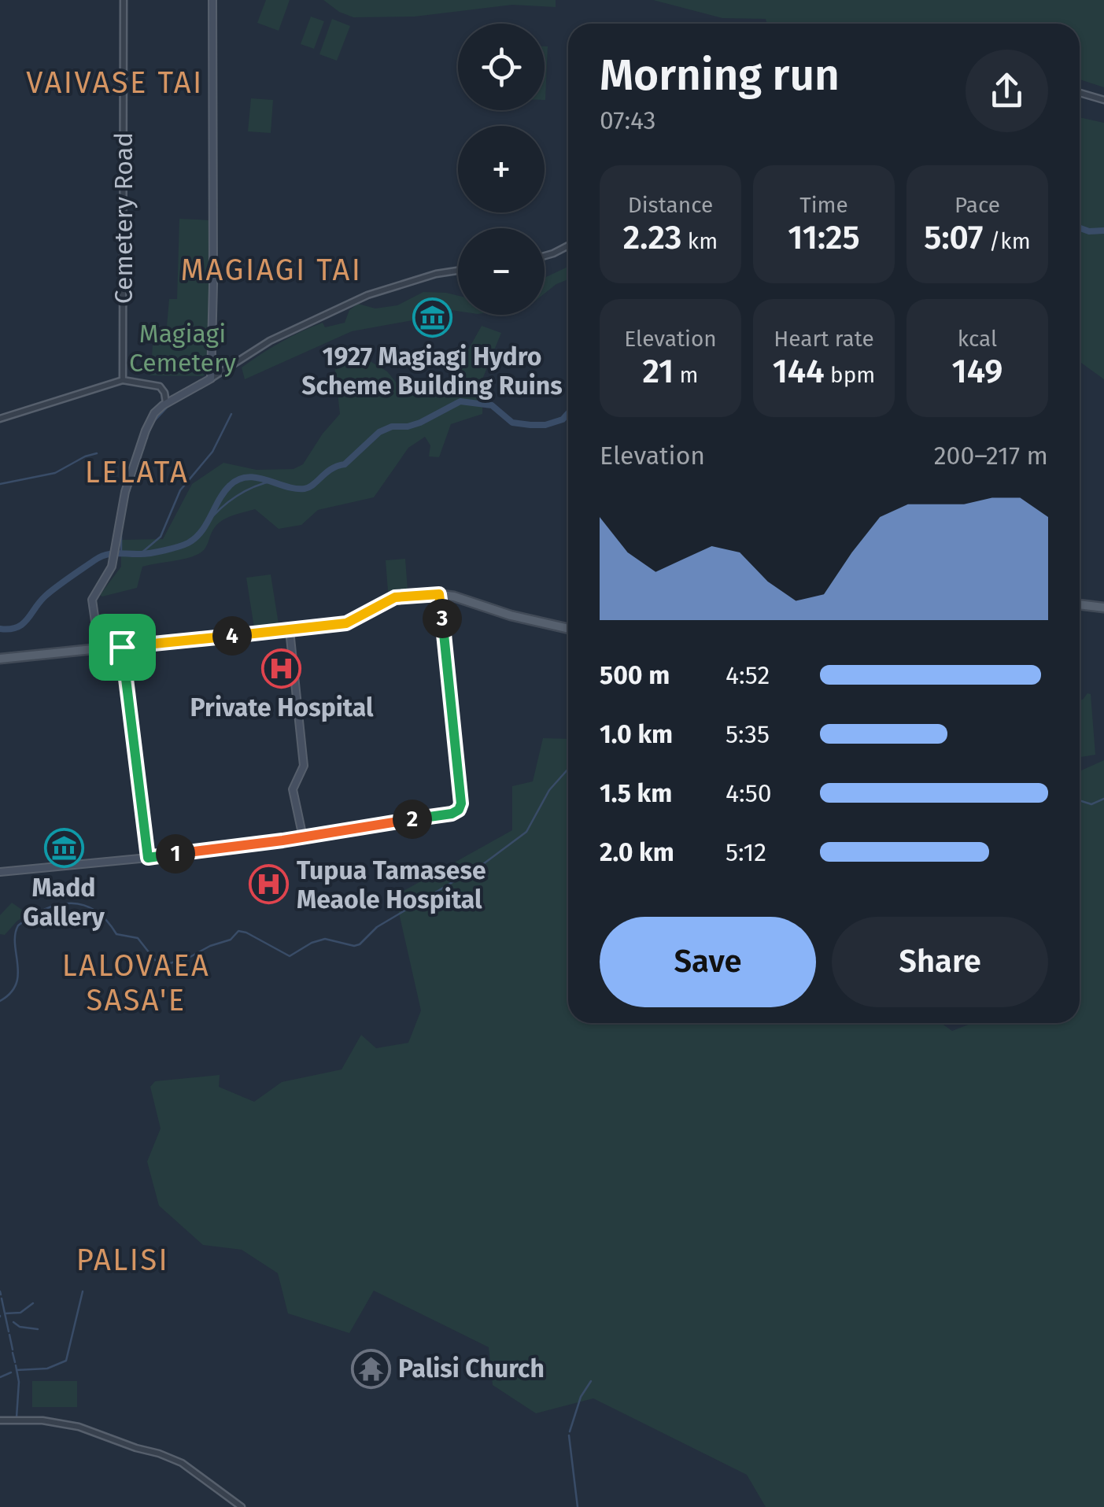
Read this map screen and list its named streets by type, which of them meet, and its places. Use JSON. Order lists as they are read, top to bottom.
{
  "streets": {
    "street": ["Cemetery Road"]
  },
  "districts": [
    "VAIVASE TAI",
    "MAGIAGI TAI",
    "LELATA",
    "LALOVAEA SASA'E",
    "PALISI"
  ],
  "parks": ["Magiagi Cemetery"],
  "places": {
    "museum": ["1927 Magiagi Hydro Scheme Building Ruins", "Madd Gallery"],
    "hospital": ["Private Hospital", "Tupua Tamasese Meaole Hospital"],
    "temple": ["Palisi Church"]
  },
  "page": {
    "map_buttons": ["+", "−"],
    "heading": ["Morning run", "07:43"],
    "stats": [
      ["Distance", "2.23 km"],
      ["Time", "11:25"],
      ["Pace", "5:07 /km"],
      ["Elevation", "21 m"],
      ["Heart rate", "144 bpm"],
      ["kcal", "149"]
    ],
    "chart": ["Elevation", "200–217 m"],
    "pins": [
      "3",
      "4",
      "2",
      "1"
    ],
    "list": [
      {
        "name": "500 m",
        "note": "4:52"
      },
      {
        "name": "1.0 km",
        "note": "5:35"
      },
      {
        "name": "1.5 km",
        "note": "4:50"
      },
      {
        "name": "2.0 km",
        "note": "5:12"
      }
    ],
    "buttons": ["Save", "Share"]
  }
}
